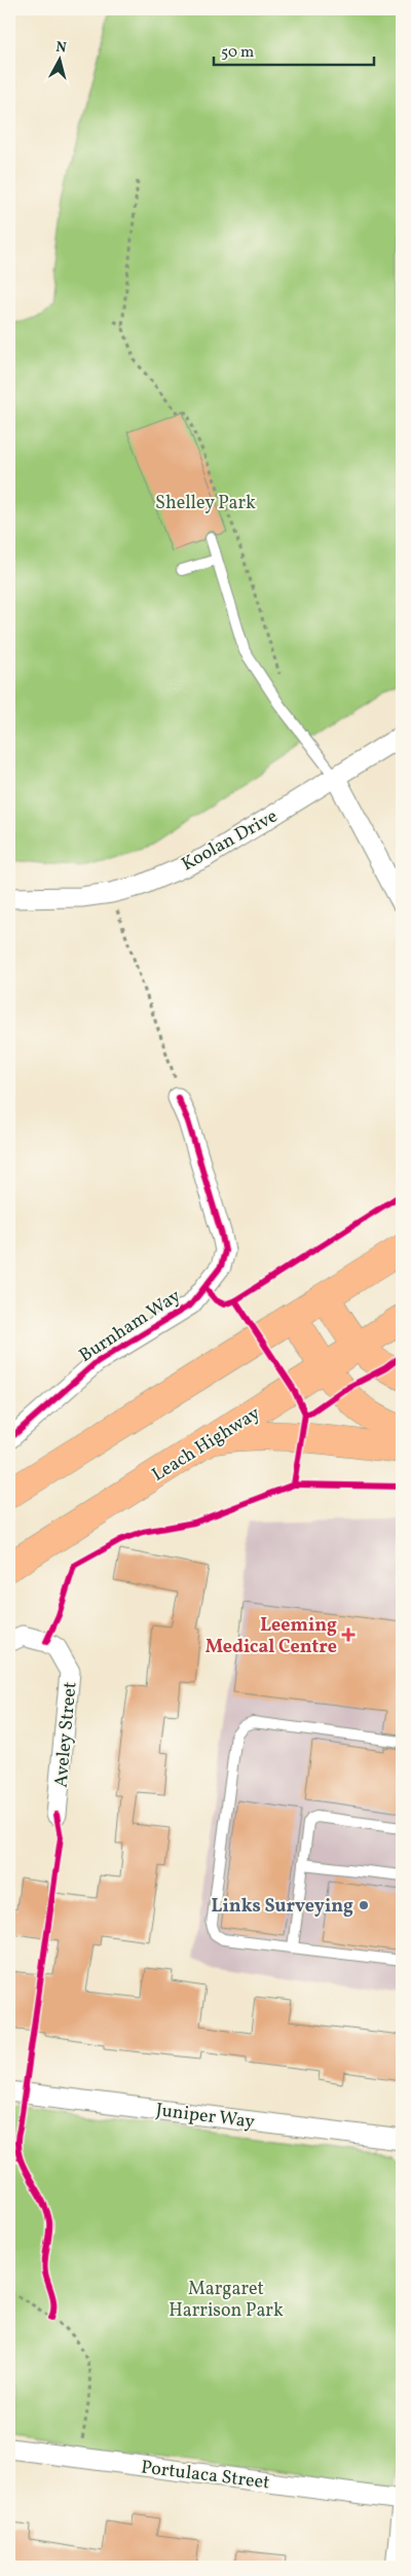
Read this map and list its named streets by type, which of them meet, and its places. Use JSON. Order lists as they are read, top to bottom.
{
  "streets": {
    "main road": ["Leach Highway"],
    "street": [
      "Koolan Drive",
      "Burnham Way",
      "Aveley Street",
      "Juniper Way",
      "Portulaca Street"
    ]
  },
  "parks": ["Shelley Park", "Margaret Harrison Park"],
  "places": {
    "health": ["Leeming Medical Centre"],
    "other": ["Links Surveying"]
  },
  "scale_bar": "50 m",
  "north": "top"
}
